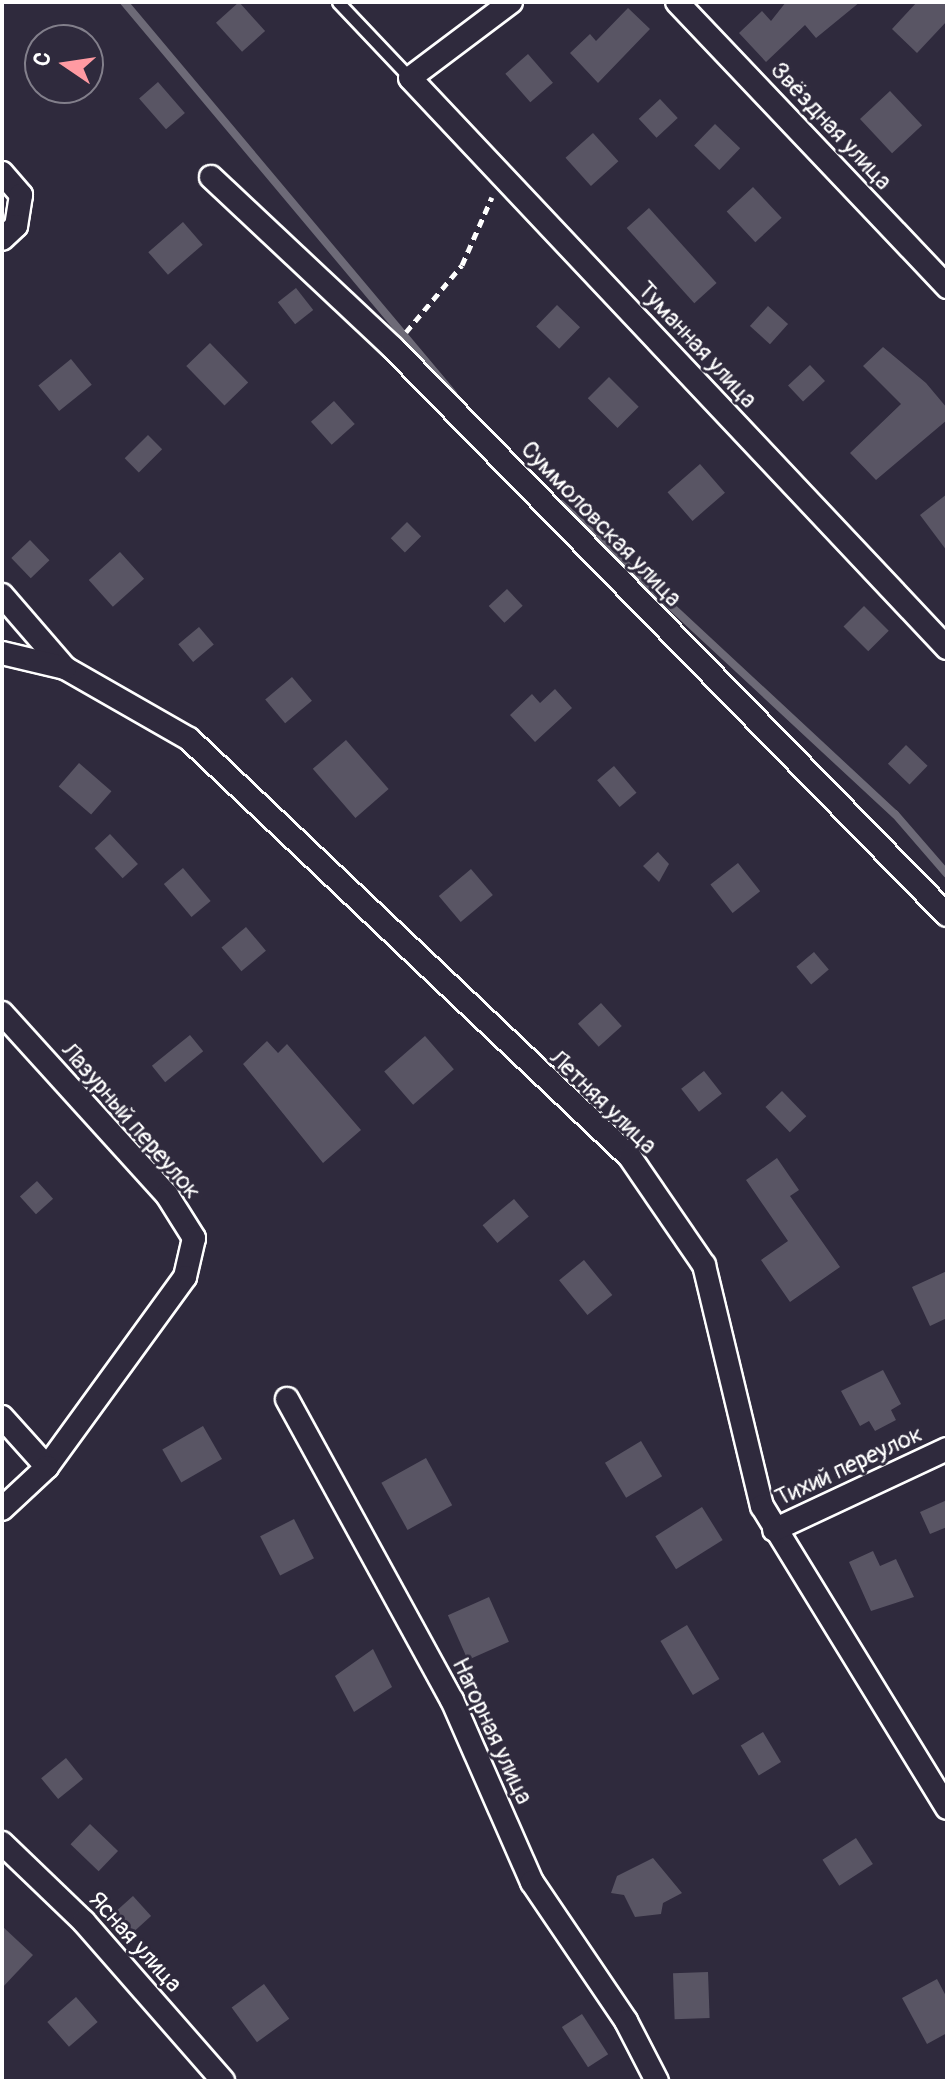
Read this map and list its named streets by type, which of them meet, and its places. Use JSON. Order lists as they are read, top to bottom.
{
  "streets": {
    "street": [
      "Звёздная улица",
      "Туманная улица",
      "Суммоловская улица",
      "Летняя улица",
      "Лазурный переулок",
      "Тихий переулок",
      "Нагорная улица",
      "Ясная улица"
    ]
  },
  "crossings": [
    ["Летняя улица", "Тихий переулок"]
  ],
  "north": "left"
}
